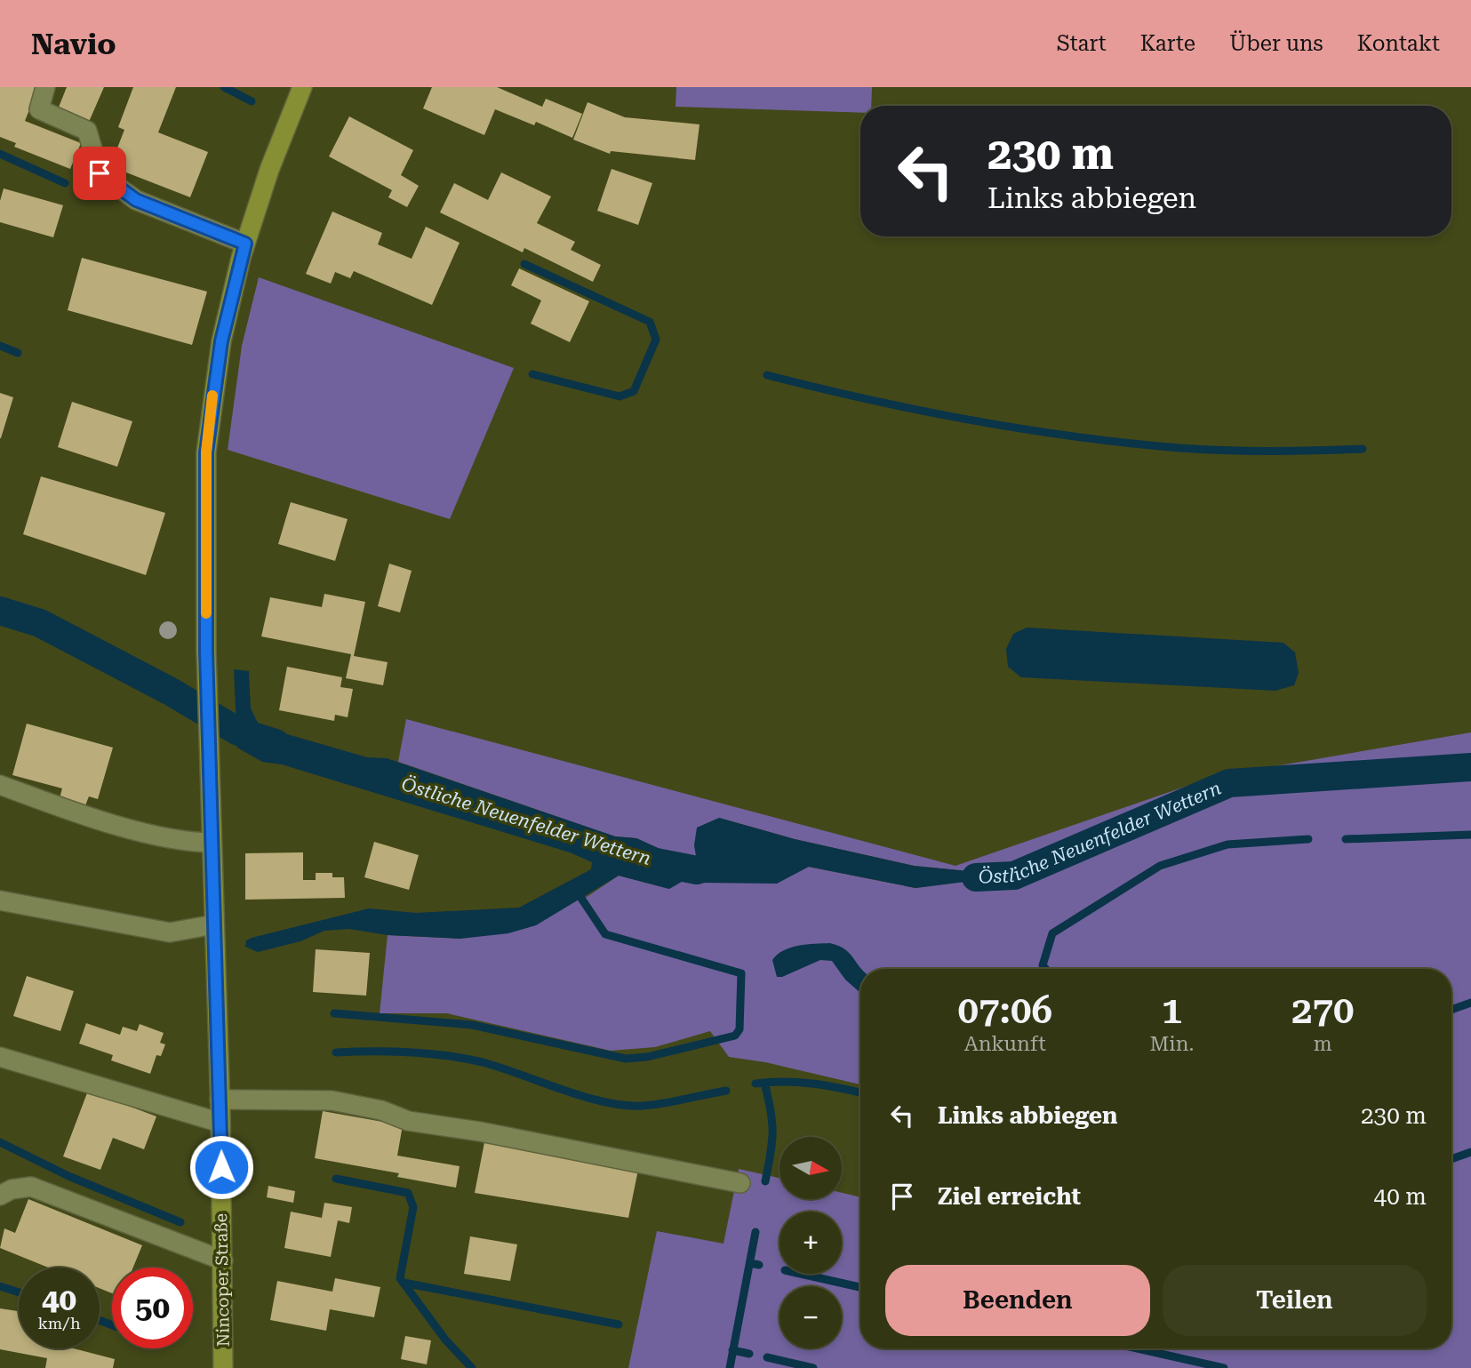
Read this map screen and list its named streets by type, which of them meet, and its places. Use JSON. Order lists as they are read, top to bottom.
{
  "streets": {
    "main road": ["Nincoper Straße"]
  },
  "water": ["Östliche Neuenfelder Wettern"],
  "north": "right",
  "page": {
    "header": "Navio",
    "nav": [
      "Start",
      "Karte",
      "Über uns",
      "Kontakt"
    ],
    "turn": ["230 m", "Links abbiegen"],
    "eta": [
      "07:06",
      "Ankunft",
      "1",
      "Min.",
      "270",
      "m"
    ],
    "list": [
      {
        "name": "Links abbiegen",
        "value": "230 m"
      },
      {
        "name": "Ziel erreicht",
        "value": "40 m"
      }
    ],
    "map_buttons": ["+", "−"],
    "buttons": ["Beenden", "Teilen"],
    "speed": "40 km/h",
    "limit": "50"
  }
}
